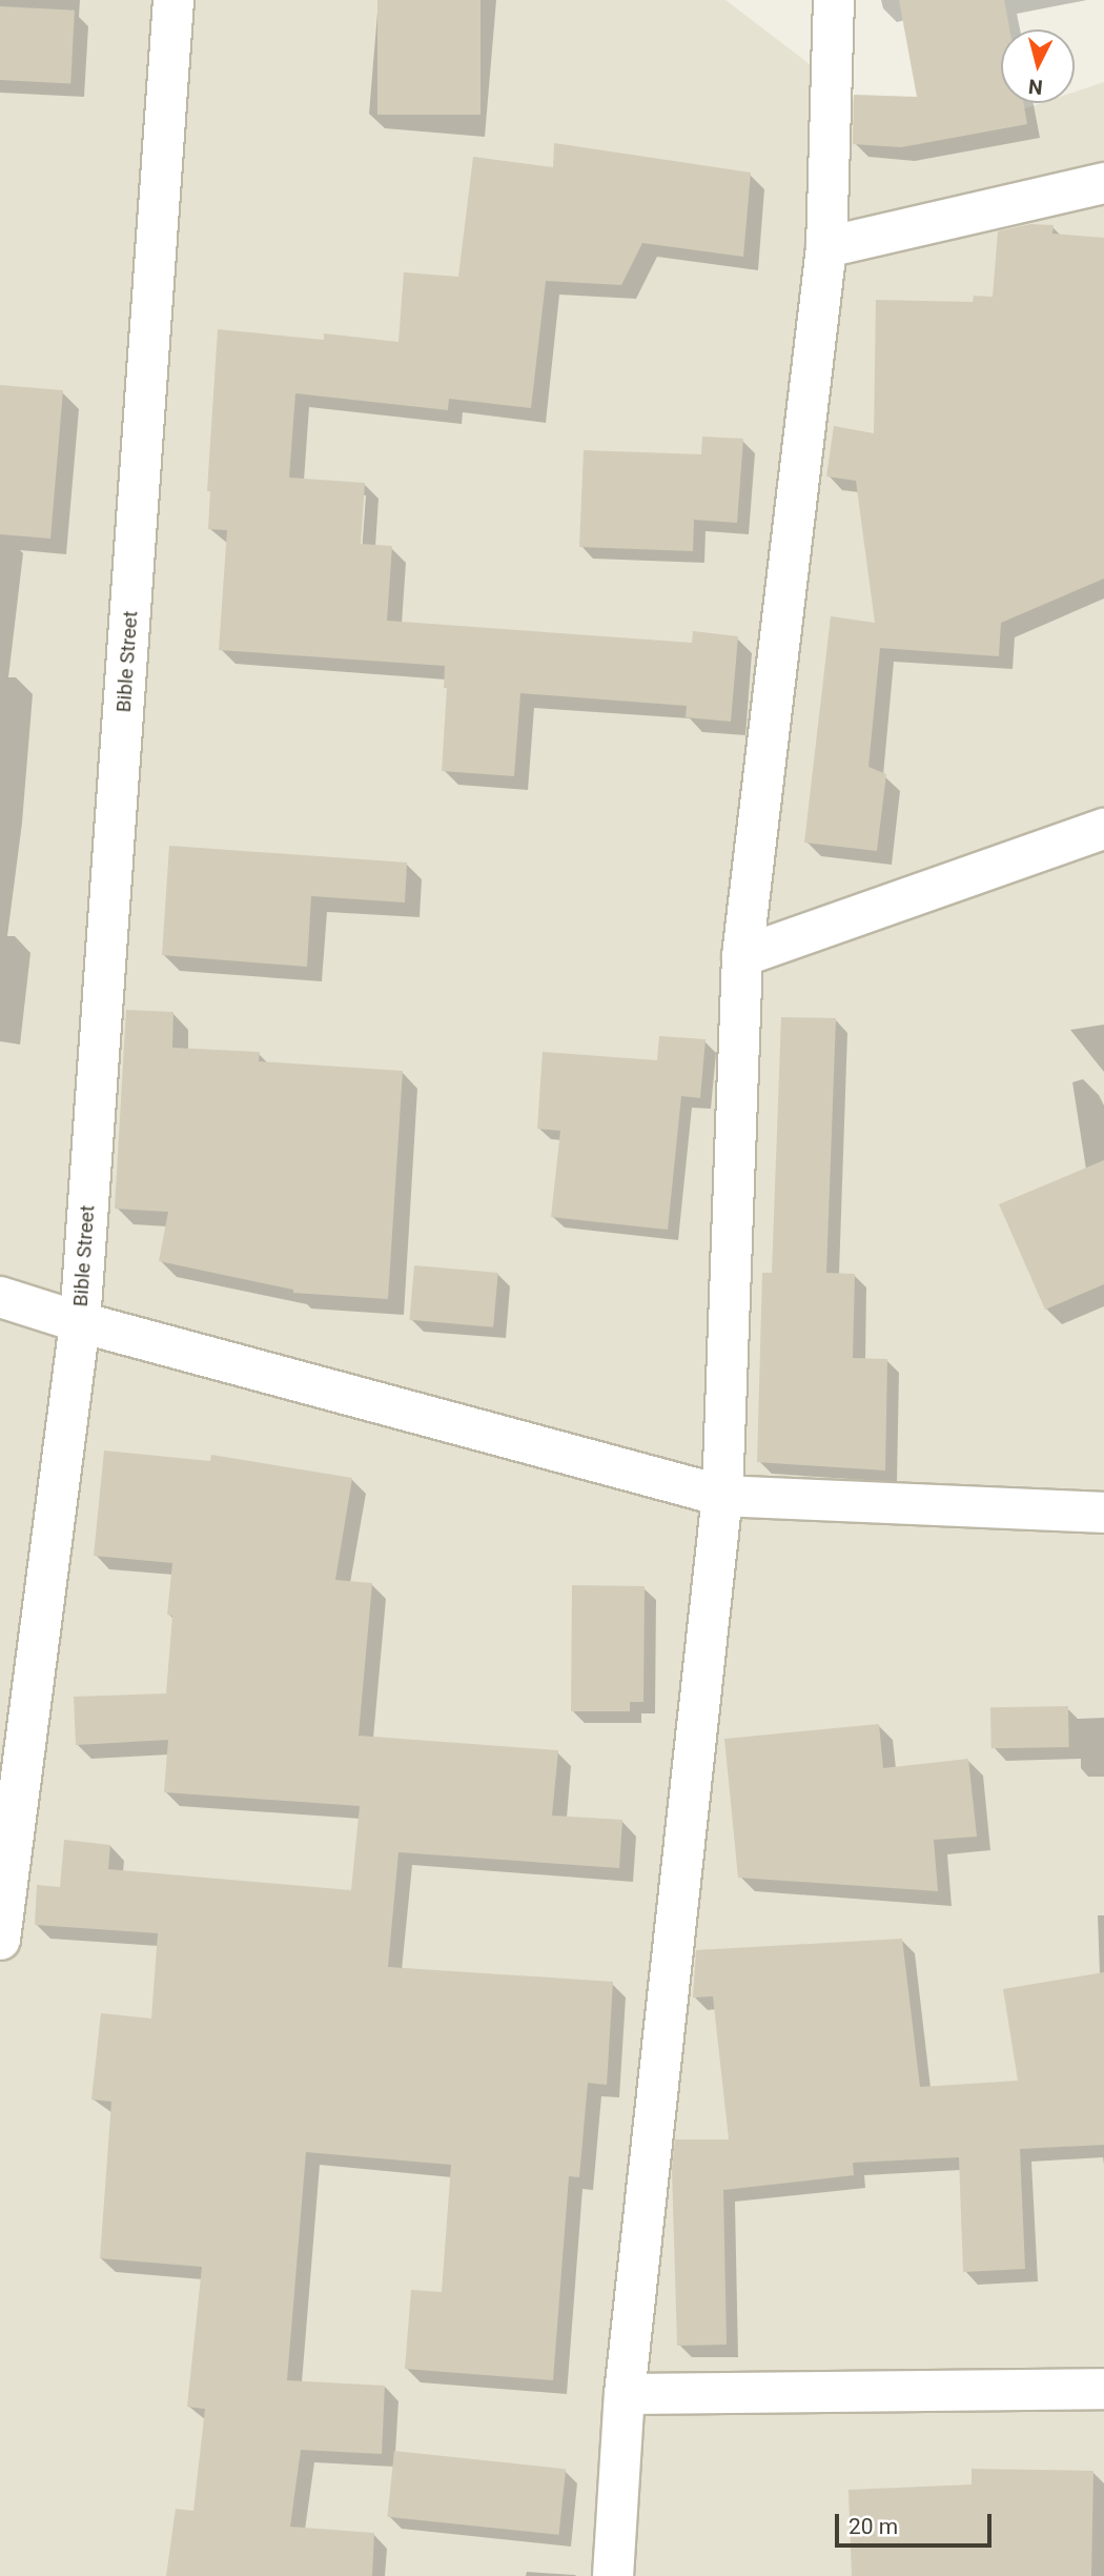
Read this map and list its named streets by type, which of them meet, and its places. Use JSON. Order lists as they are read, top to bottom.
{
  "streets": {
    "street": ["Bible Street"]
  },
  "scale_bar": "20 m",
  "north": "bottom"
}
